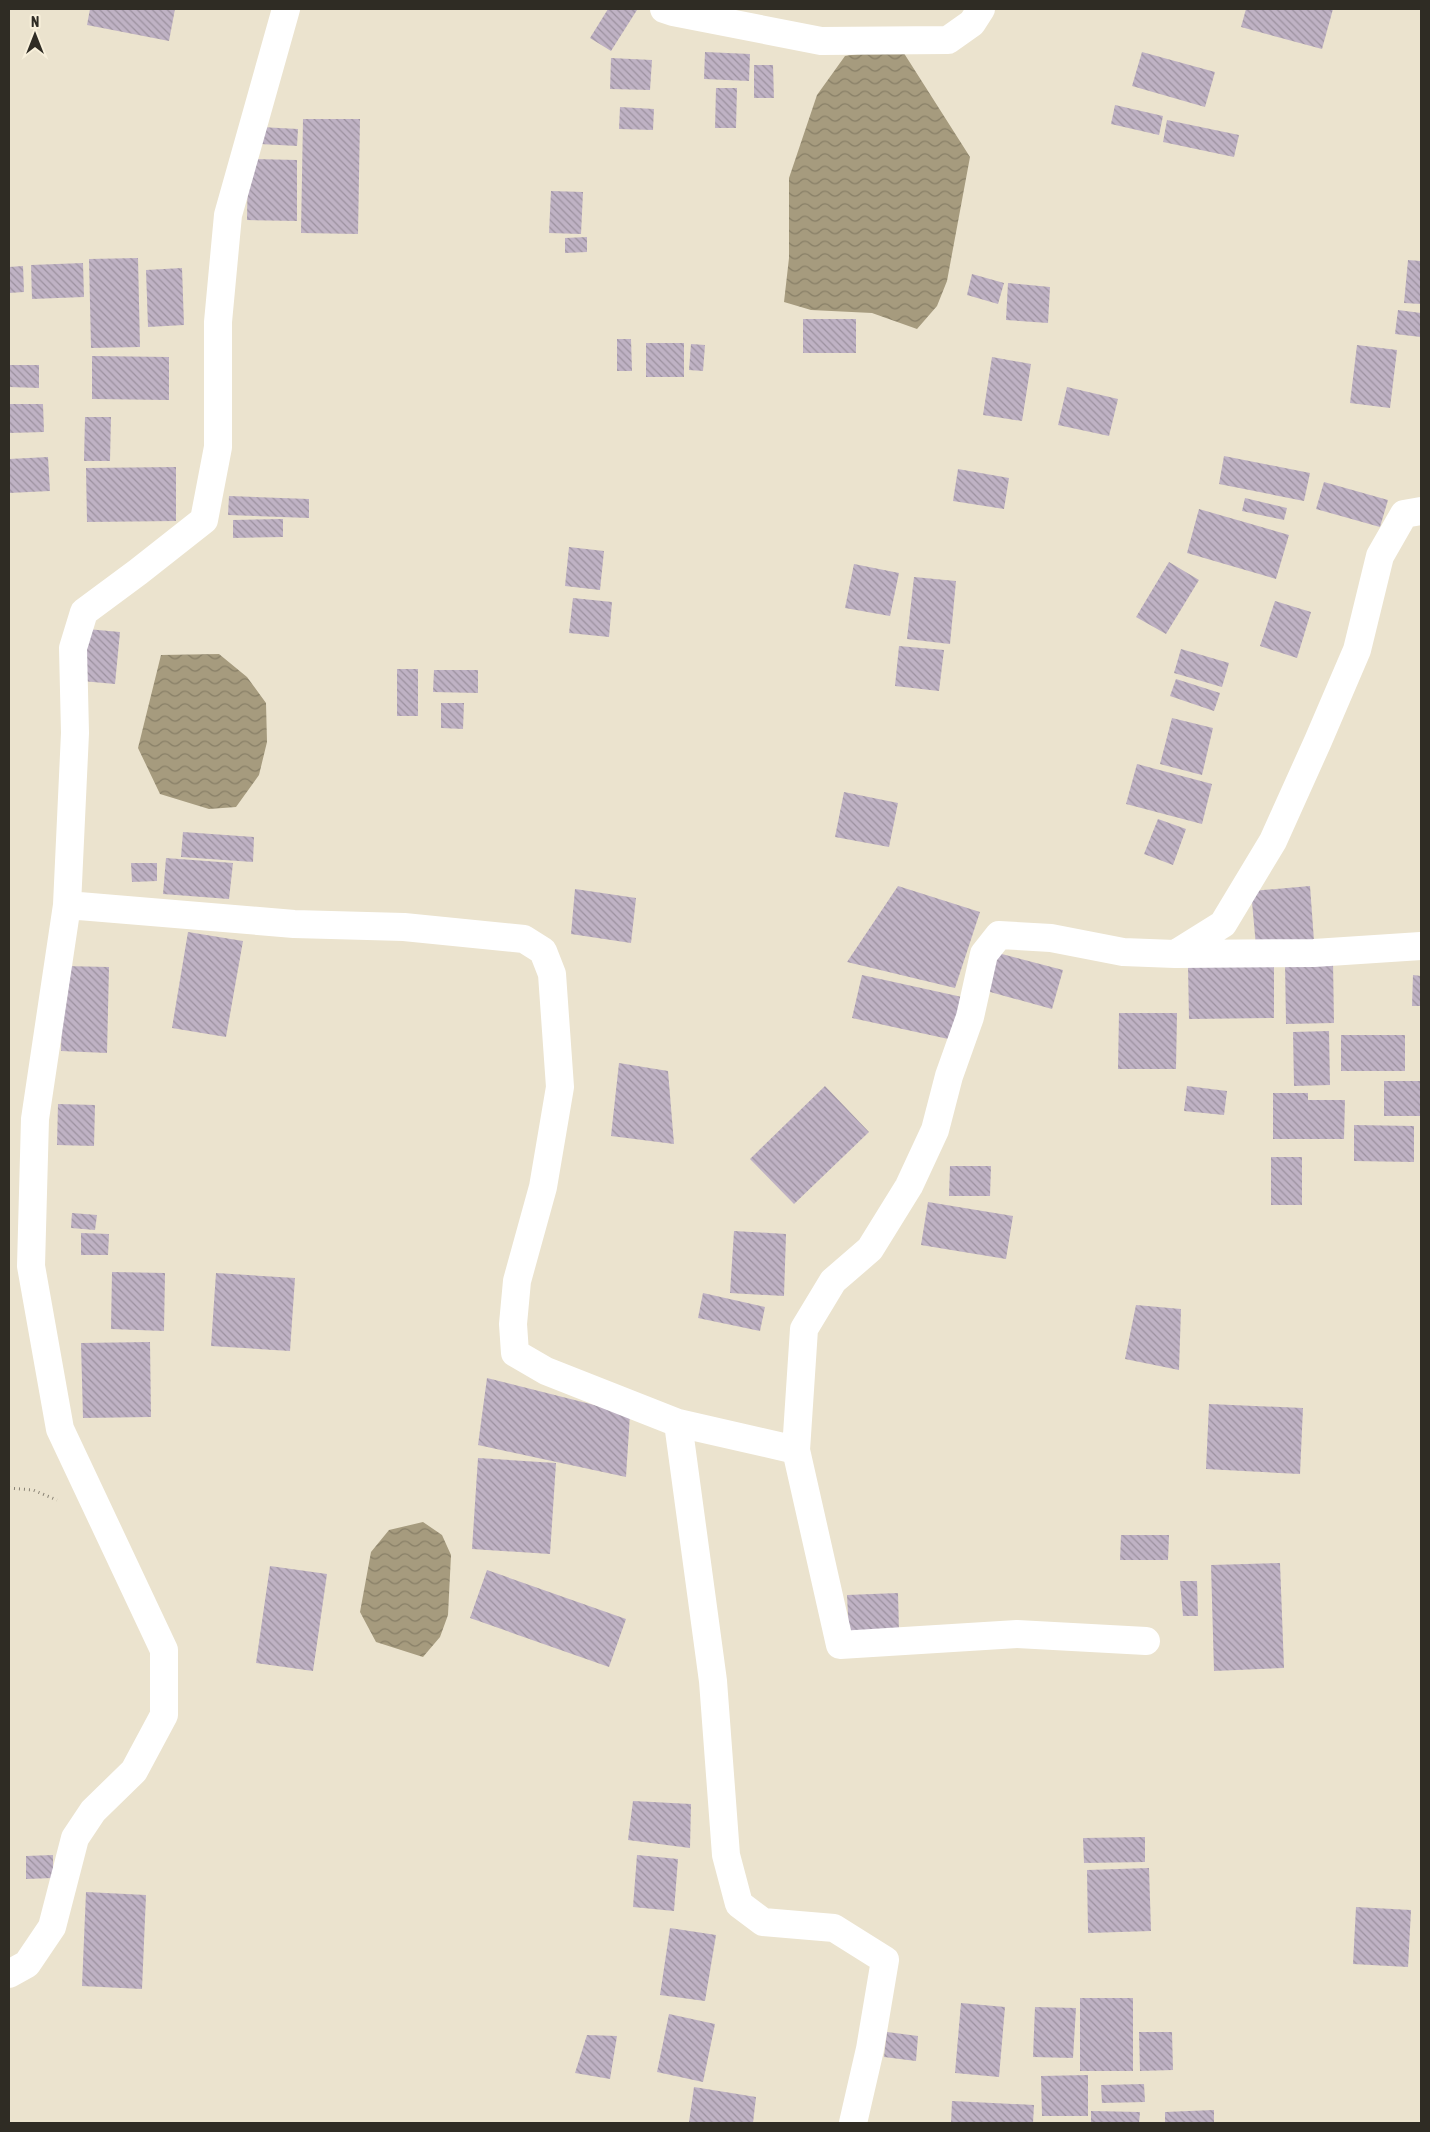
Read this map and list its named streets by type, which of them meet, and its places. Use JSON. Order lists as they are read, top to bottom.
{
  "north": "top"
}
